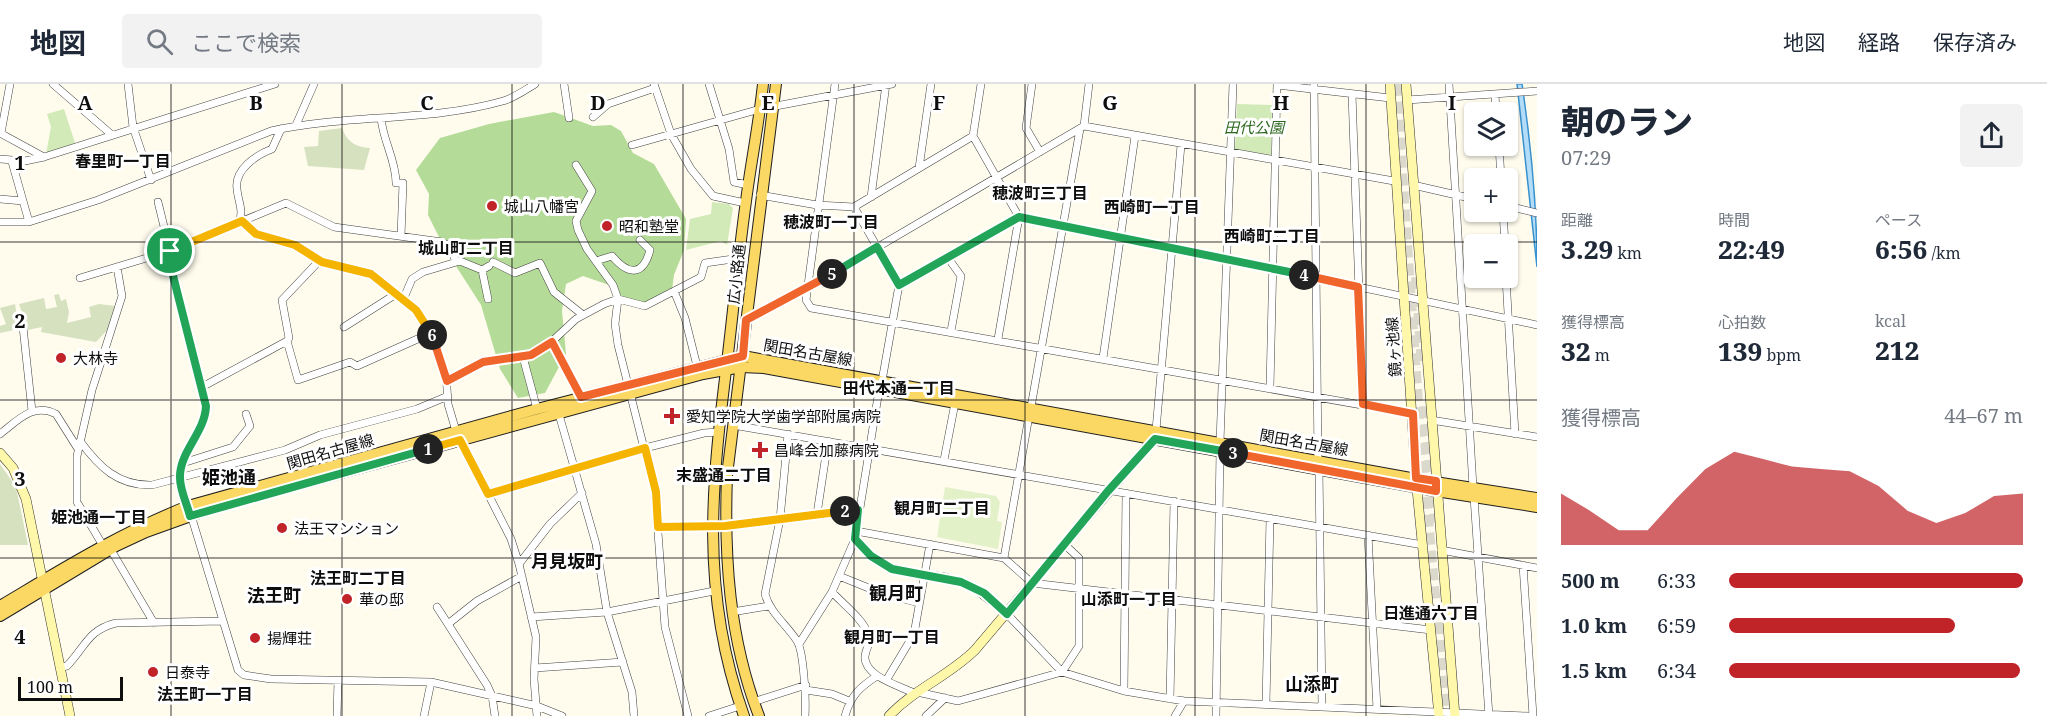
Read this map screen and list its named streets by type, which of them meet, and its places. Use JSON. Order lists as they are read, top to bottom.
{
  "streets": {
    "main road": ["広小路通", "関田名古屋線"],
    "street": ["鏡ヶ池線"]
  },
  "crossings": [
    ["広小路通", "関田名古屋線"],
    ["鏡ヶ池線", "関田名古屋線"]
  ],
  "districts": [
    "春里町一丁目",
    "穂波町三丁目",
    "西崎町一丁目",
    "穂波町一丁目",
    "西崎町二丁目",
    "城山町二丁目",
    "田代本通一丁目",
    "末盛通二丁目",
    "姫池通",
    "観月町二丁目",
    "姫池通一丁目",
    "月見坂町",
    "法王町二丁目",
    "観月町",
    "法王町",
    "山添町一丁目",
    "日進通六丁目",
    "観月町一丁目",
    "山添町",
    "法王町一丁目"
  ],
  "parks": ["田代公園"],
  "places": {
    "other": [
      "城山八幡宮",
      "昭和塾堂",
      "大林寺",
      "法王マンション",
      "華の邸",
      "揚輝荘",
      "日泰寺"
    ],
    "health": ["愛知学院大学歯学部附属病院", "昌峰会加藤病院"]
  },
  "scale_bar": "100 m",
  "page": {
    "header": "地図",
    "search": "ここで検索",
    "nav": ["地図", "経路", "保存済み"],
    "heading": ["朝のラン", "07:29"],
    "map_buttons": ["+", "−"],
    "stats": [
      ["距離", "3.29 km"],
      ["時間", "22:49"],
      ["ペース", "6:56 /km"],
      ["獲得標高", "32 m"],
      ["心拍数", "139 bpm"],
      ["kcal", "212"]
    ],
    "pins": [
      "5",
      "4",
      "6",
      "1",
      "3",
      "2"
    ],
    "chart": ["獲得標高", "44–67 m"],
    "list": [
      {
        "name": "500 m",
        "note": "6:33"
      },
      {
        "name": "1.0 km",
        "note": "6:59"
      },
      {
        "name": "1.5 km",
        "note": "6:34"
      }
    ],
    "scale": "100 m"
  },
  "grid": {
    "columns": [
      "A",
      "B",
      "C",
      "D",
      "E",
      "F",
      "G",
      "H",
      "I"
    ],
    "rows": [
      "1",
      "2",
      "3",
      "4"
    ]
  }
}
